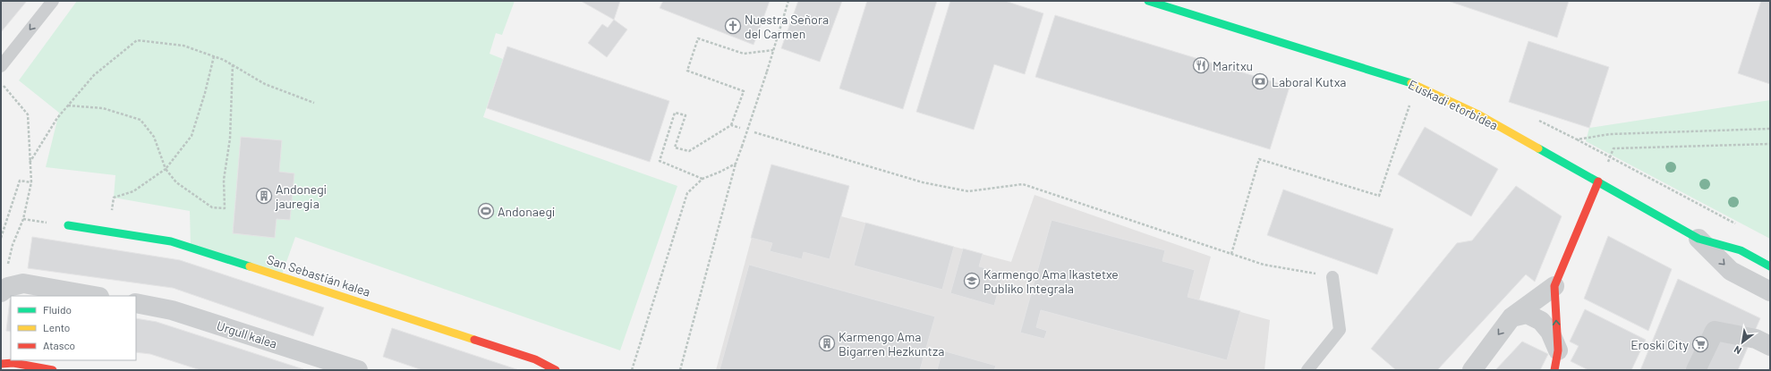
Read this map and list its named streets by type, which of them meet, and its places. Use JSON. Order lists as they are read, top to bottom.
{
  "streets": {
    "street": ["Euskadi etorbidea", "San Sebastián kalea", "Urgull kalea"]
  },
  "places": {
    "church": ["Nuestra Señora del Carmen"],
    "restaurant": ["Maritxu"],
    "bank": ["Laboral Kutxa"],
    "building": ["Andonegi jauregia", "Karmengo Ama Bigarren Hezkuntza"],
    "sports": ["Andonaegi"],
    "school or university": ["Karmengo Ama Ikastetxe Publiko Integrala"],
    "supermarket": ["Eroski City"]
  },
  "legend": ["Fluido", "Lento", "Atasco"],
  "north": "bottom left"
}
